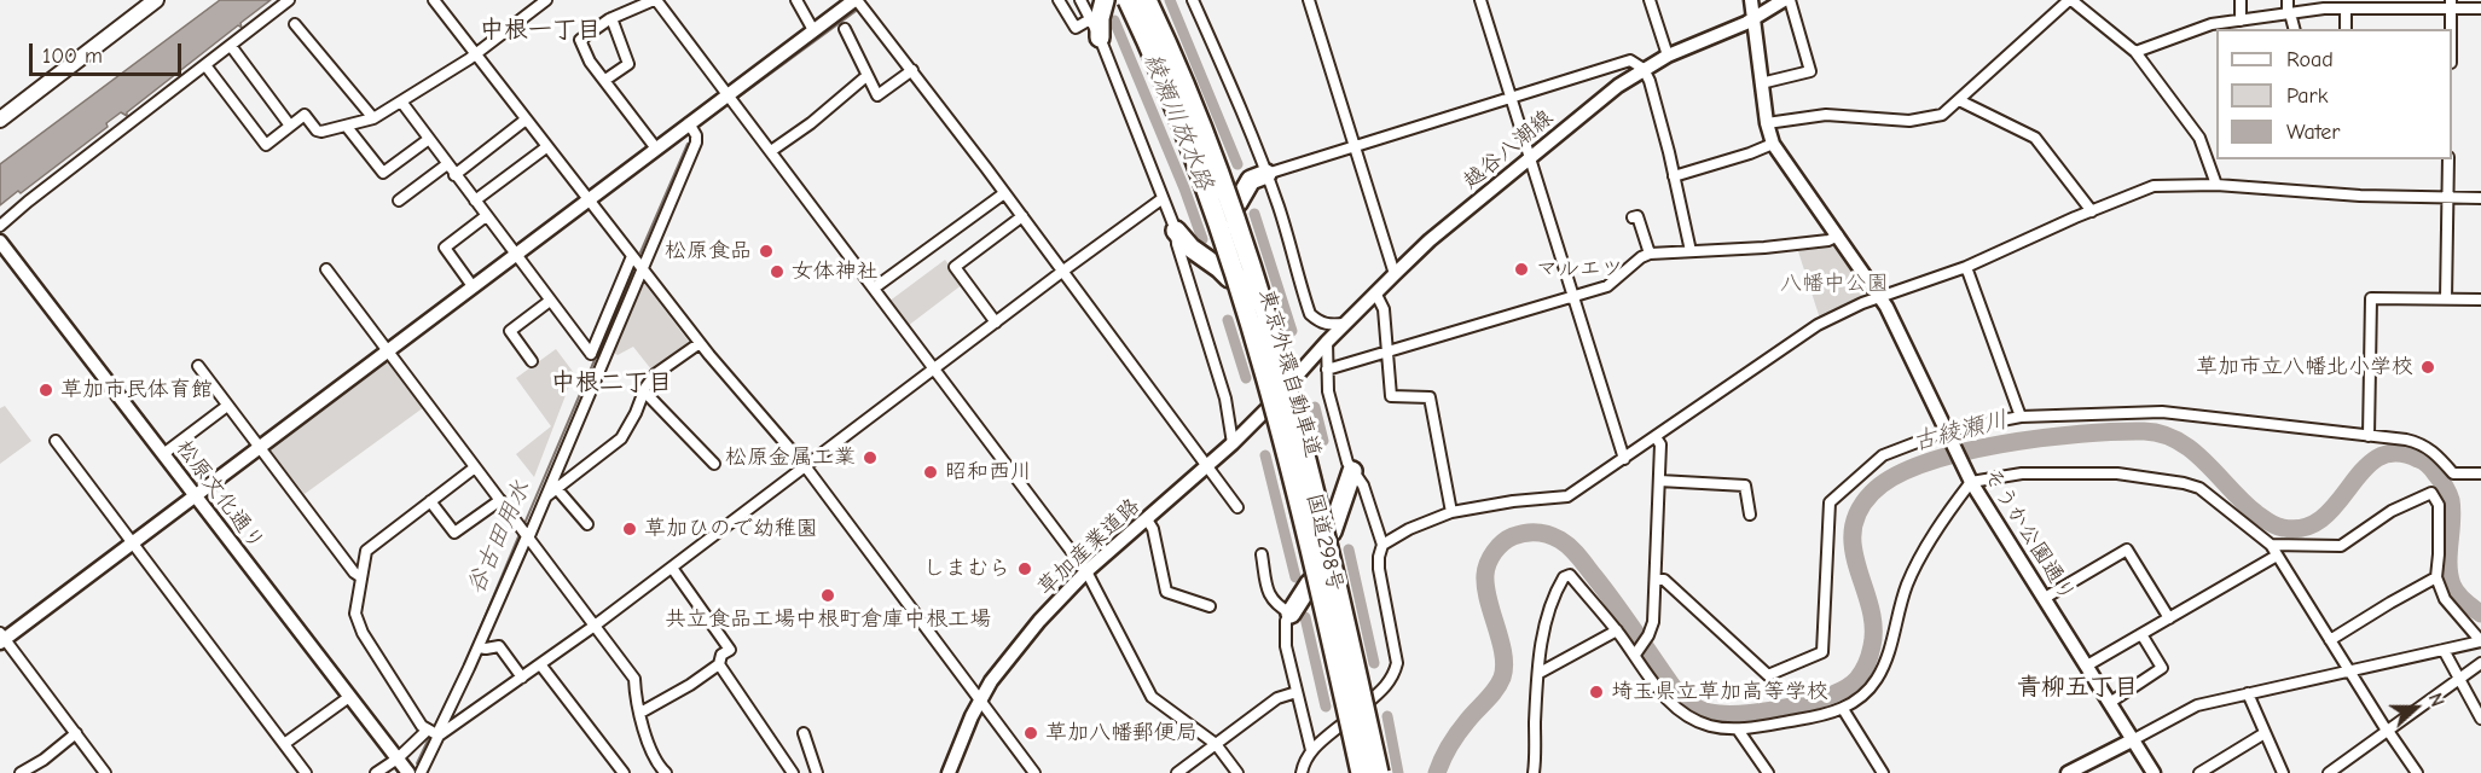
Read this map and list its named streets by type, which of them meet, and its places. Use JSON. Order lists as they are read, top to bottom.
{
  "streets": {
    "highway": ["東京外環自動車道", "国道298号"],
    "street": [
      "越谷八潮線",
      "松原文化通り",
      "そうか公園通り",
      "草加産業道路"
    ]
  },
  "crossings": [
    ["越谷八潮線", "そうか公園通り"],
    ["越谷八潮線", "国道298号"],
    ["越谷八潮線", "草加産業道路"],
    ["国道298号", "草加産業道路"]
  ],
  "districts": ["中根一丁目", "中根二丁目", "青柳五丁目"],
  "water": ["綾瀬川放水路", "古綾瀬川", "谷古田用水"],
  "parks": ["八幡中公園"],
  "places": [
    "松原食品",
    "マルエツ",
    "女体神社",
    "草加市立八幡北小学校",
    "草加市民体育館",
    "松原金属工業",
    "昭和西川",
    "草加ひので幼稚園",
    "しまむら",
    "共立食品工場中根町倉庫中根工場",
    "埼玉県立草加高等学校",
    "草加八幡郵便局"
  ],
  "legend": ["Road", "Park", "Water"],
  "scale_bar": "100 m",
  "north": "right"
}
